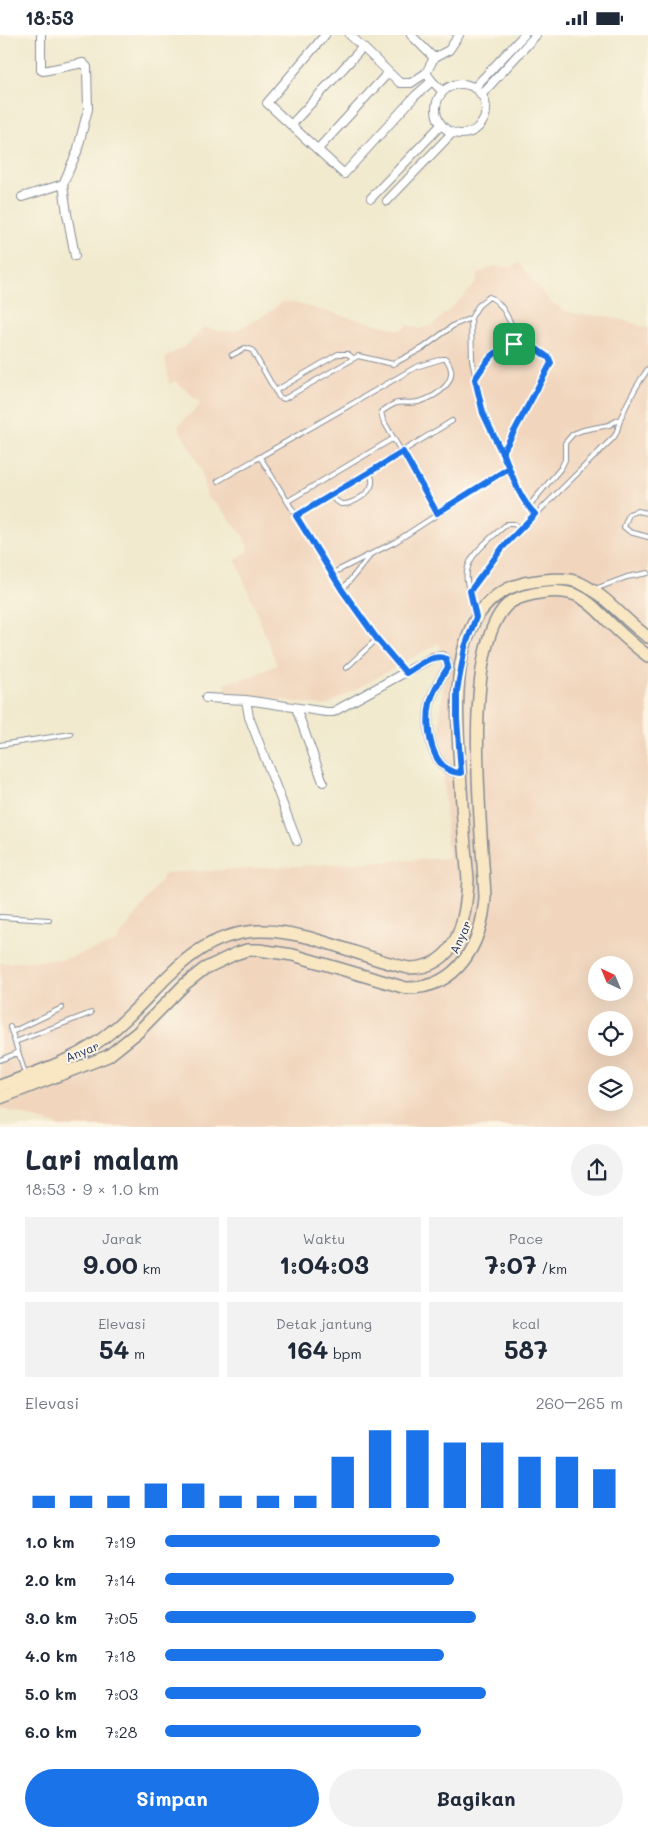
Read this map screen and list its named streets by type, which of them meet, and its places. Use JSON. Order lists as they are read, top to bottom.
{
  "streets": {
    "street": ["Anyar"]
  },
  "north": "top left",
  "page": {
    "status": "18:53",
    "heading": ["Lari malam", "18:53 · 9 × 1.0 km"],
    "stats": [
      ["Jarak", "9.00 km"],
      ["Waktu", "1:04:03"],
      ["Pace", "7:07 /km"],
      ["Elevasi", "54 m"],
      ["Detak jantung", "164 bpm"],
      ["kcal", "587"]
    ],
    "chart": ["Elevasi", "260–265 m"],
    "list": [
      {
        "name": "1.0 km",
        "note": "7:19"
      },
      {
        "name": "2.0 km",
        "note": "7:14"
      },
      {
        "name": "3.0 km",
        "note": "7:05"
      },
      {
        "name": "4.0 km",
        "note": "7:18"
      },
      {
        "name": "5.0 km",
        "note": "7:03"
      },
      {
        "name": "6.0 km",
        "note": "7:28"
      }
    ],
    "buttons": ["Simpan", "Bagikan"]
  }
}
